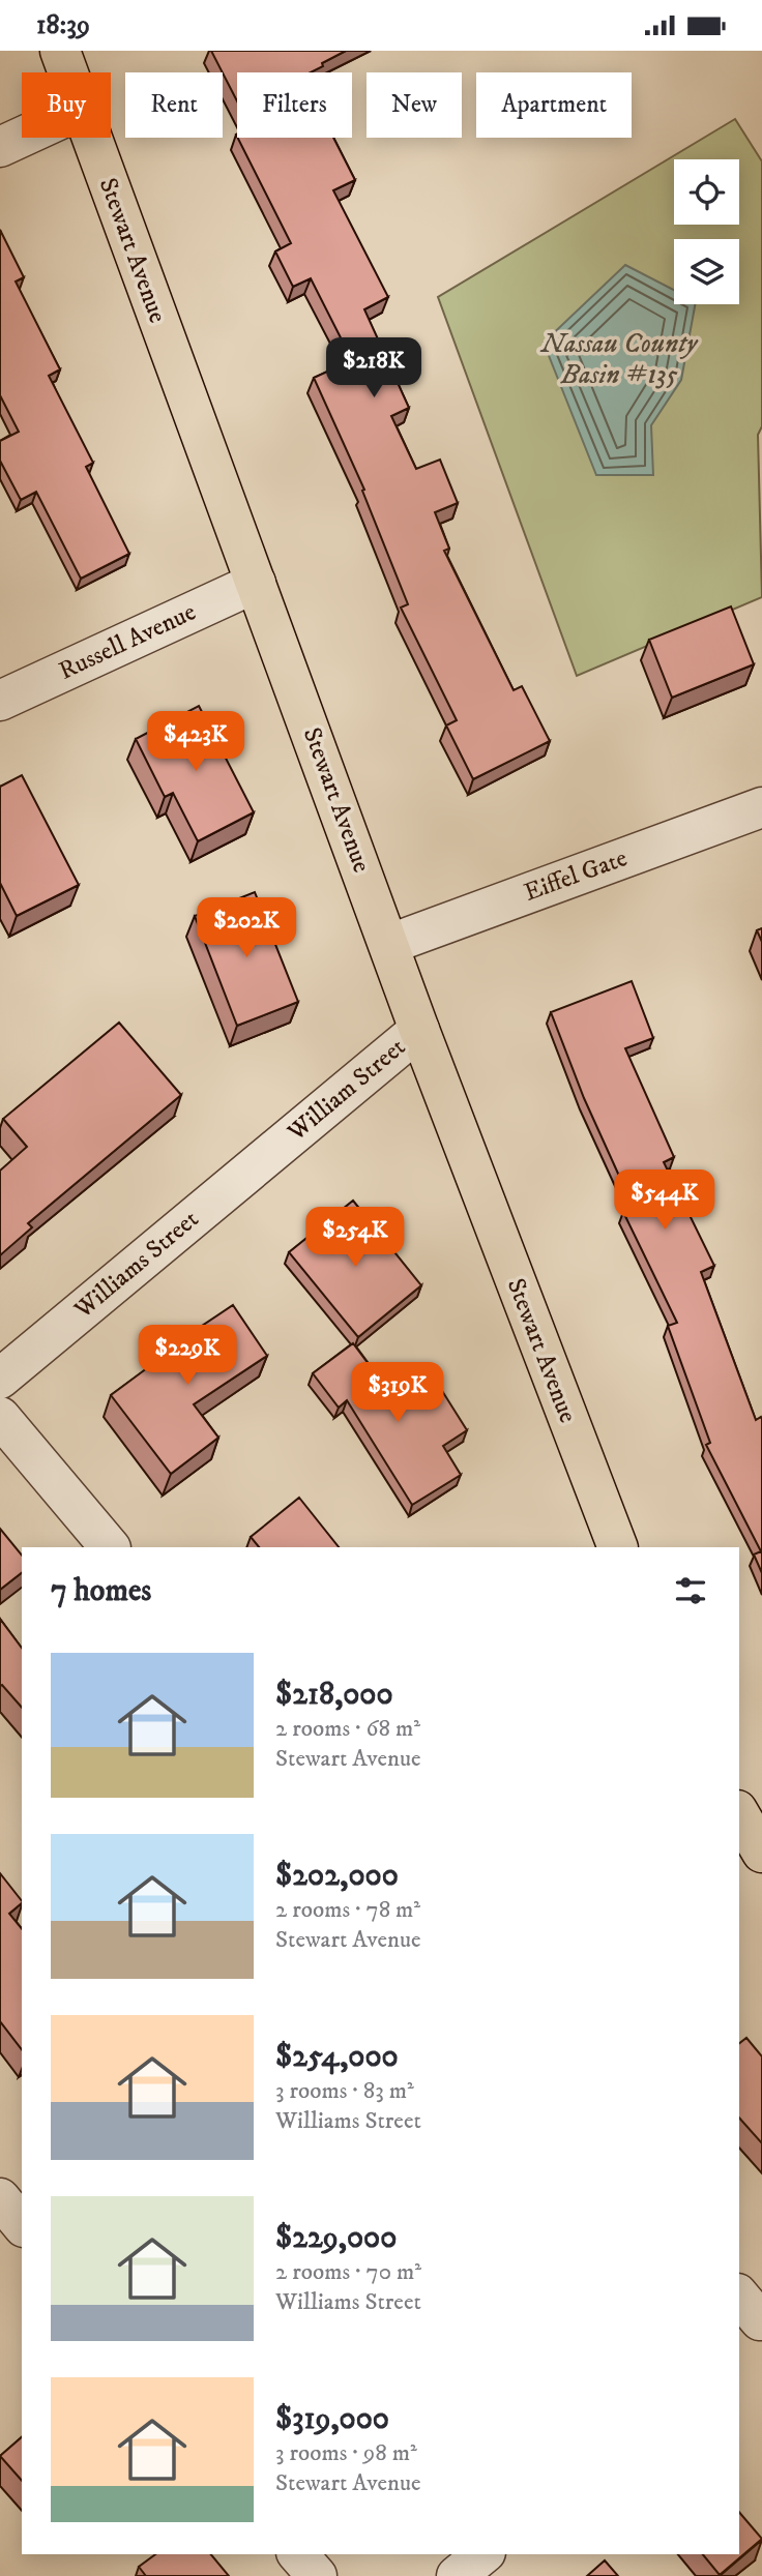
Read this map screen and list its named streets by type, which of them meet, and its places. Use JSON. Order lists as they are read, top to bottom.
{
  "streets": {
    "main road": ["Stewart Avenue"],
    "street": [
      "Russell Avenue",
      "Eiffel Gate",
      "William Street",
      "Williams Street"
    ]
  },
  "crossings": [
    ["Stewart Avenue", "Russell Avenue"],
    ["Stewart Avenue", "Eiffel Gate"],
    ["Stewart Avenue", "William Street"],
    ["William Street", "Williams Street"]
  ],
  "water": ["Nassau County Basin #135"],
  "page": {
    "status": "18:39",
    "chip": [
      "Buy",
      "Rent",
      "Filters",
      "New",
      "Apartment"
    ],
    "price": [
      "$218K",
      "$423K",
      "$202K",
      "$544K",
      "$254K",
      "$229K",
      "$319K"
    ],
    "heading": "7 homes",
    "list": [
      {
        "name": "$218,000",
        "note": "2 rooms · 68 m² · Stewart Avenue"
      },
      {
        "name": "$202,000",
        "note": "2 rooms · 78 m² · Stewart Avenue"
      },
      {
        "name": "$254,000",
        "note": "3 rooms · 83 m² · Williams Street"
      },
      {
        "name": "$229,000",
        "note": "2 rooms · 70 m² · Williams Street"
      },
      {
        "name": "$319,000",
        "note": "3 rooms · 98 m² · Stewart Avenue"
      }
    ]
  }
}
